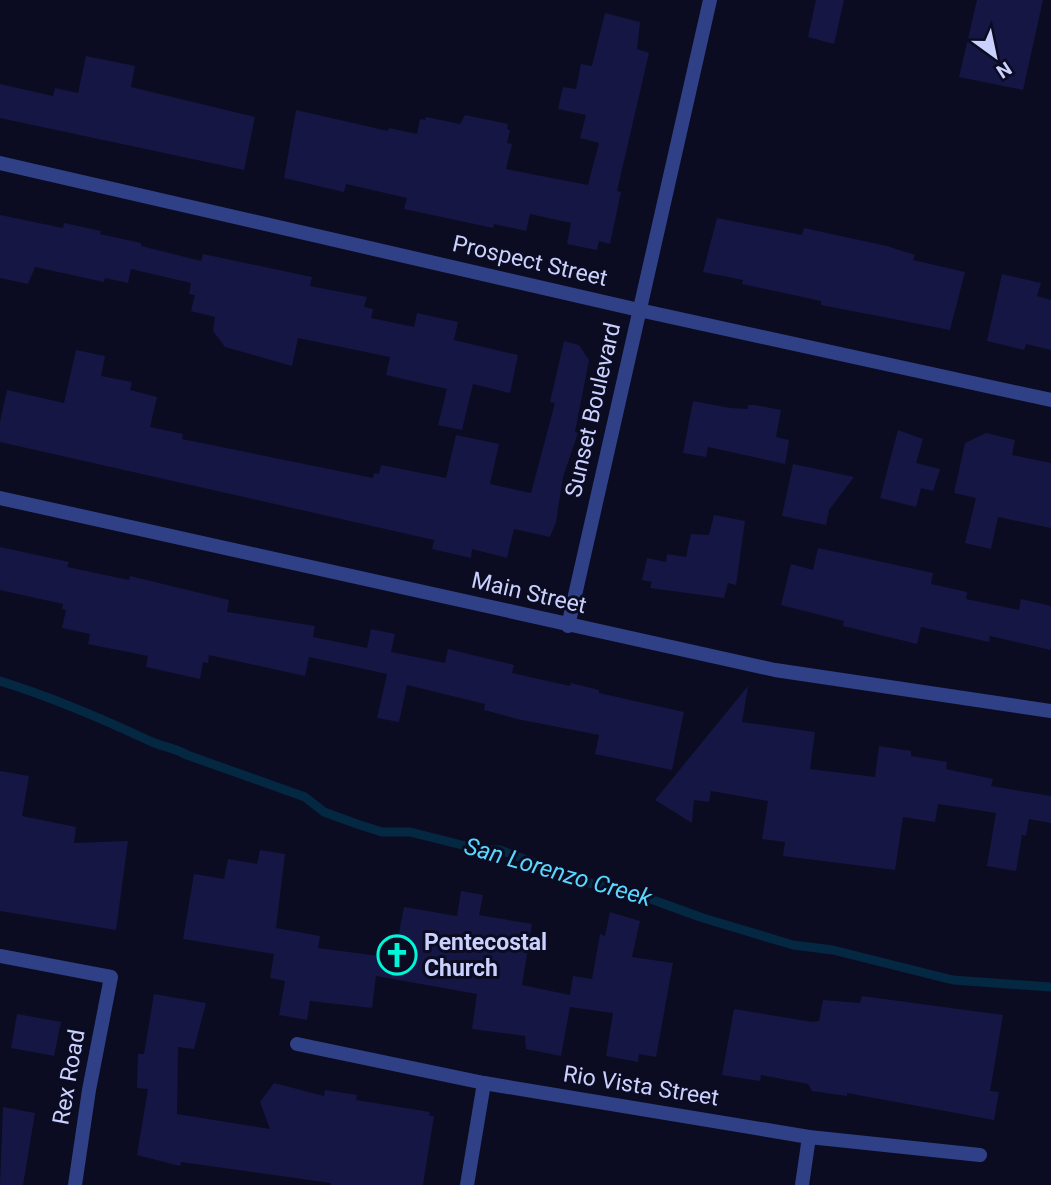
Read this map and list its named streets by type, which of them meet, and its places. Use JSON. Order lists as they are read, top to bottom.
{
  "streets": {
    "street": [
      "Prospect Street",
      "Sunset Boulevard",
      "Main Street",
      "Rex Road",
      "Rio Vista Street"
    ]
  },
  "crossings": [
    ["Prospect Street", "Sunset Boulevard"],
    ["Sunset Boulevard", "Main Street"]
  ],
  "water": ["San Lorenzo Creek"],
  "places": {
    "church": ["Pentecostal Church"]
  },
  "north": "bottom right"
}
